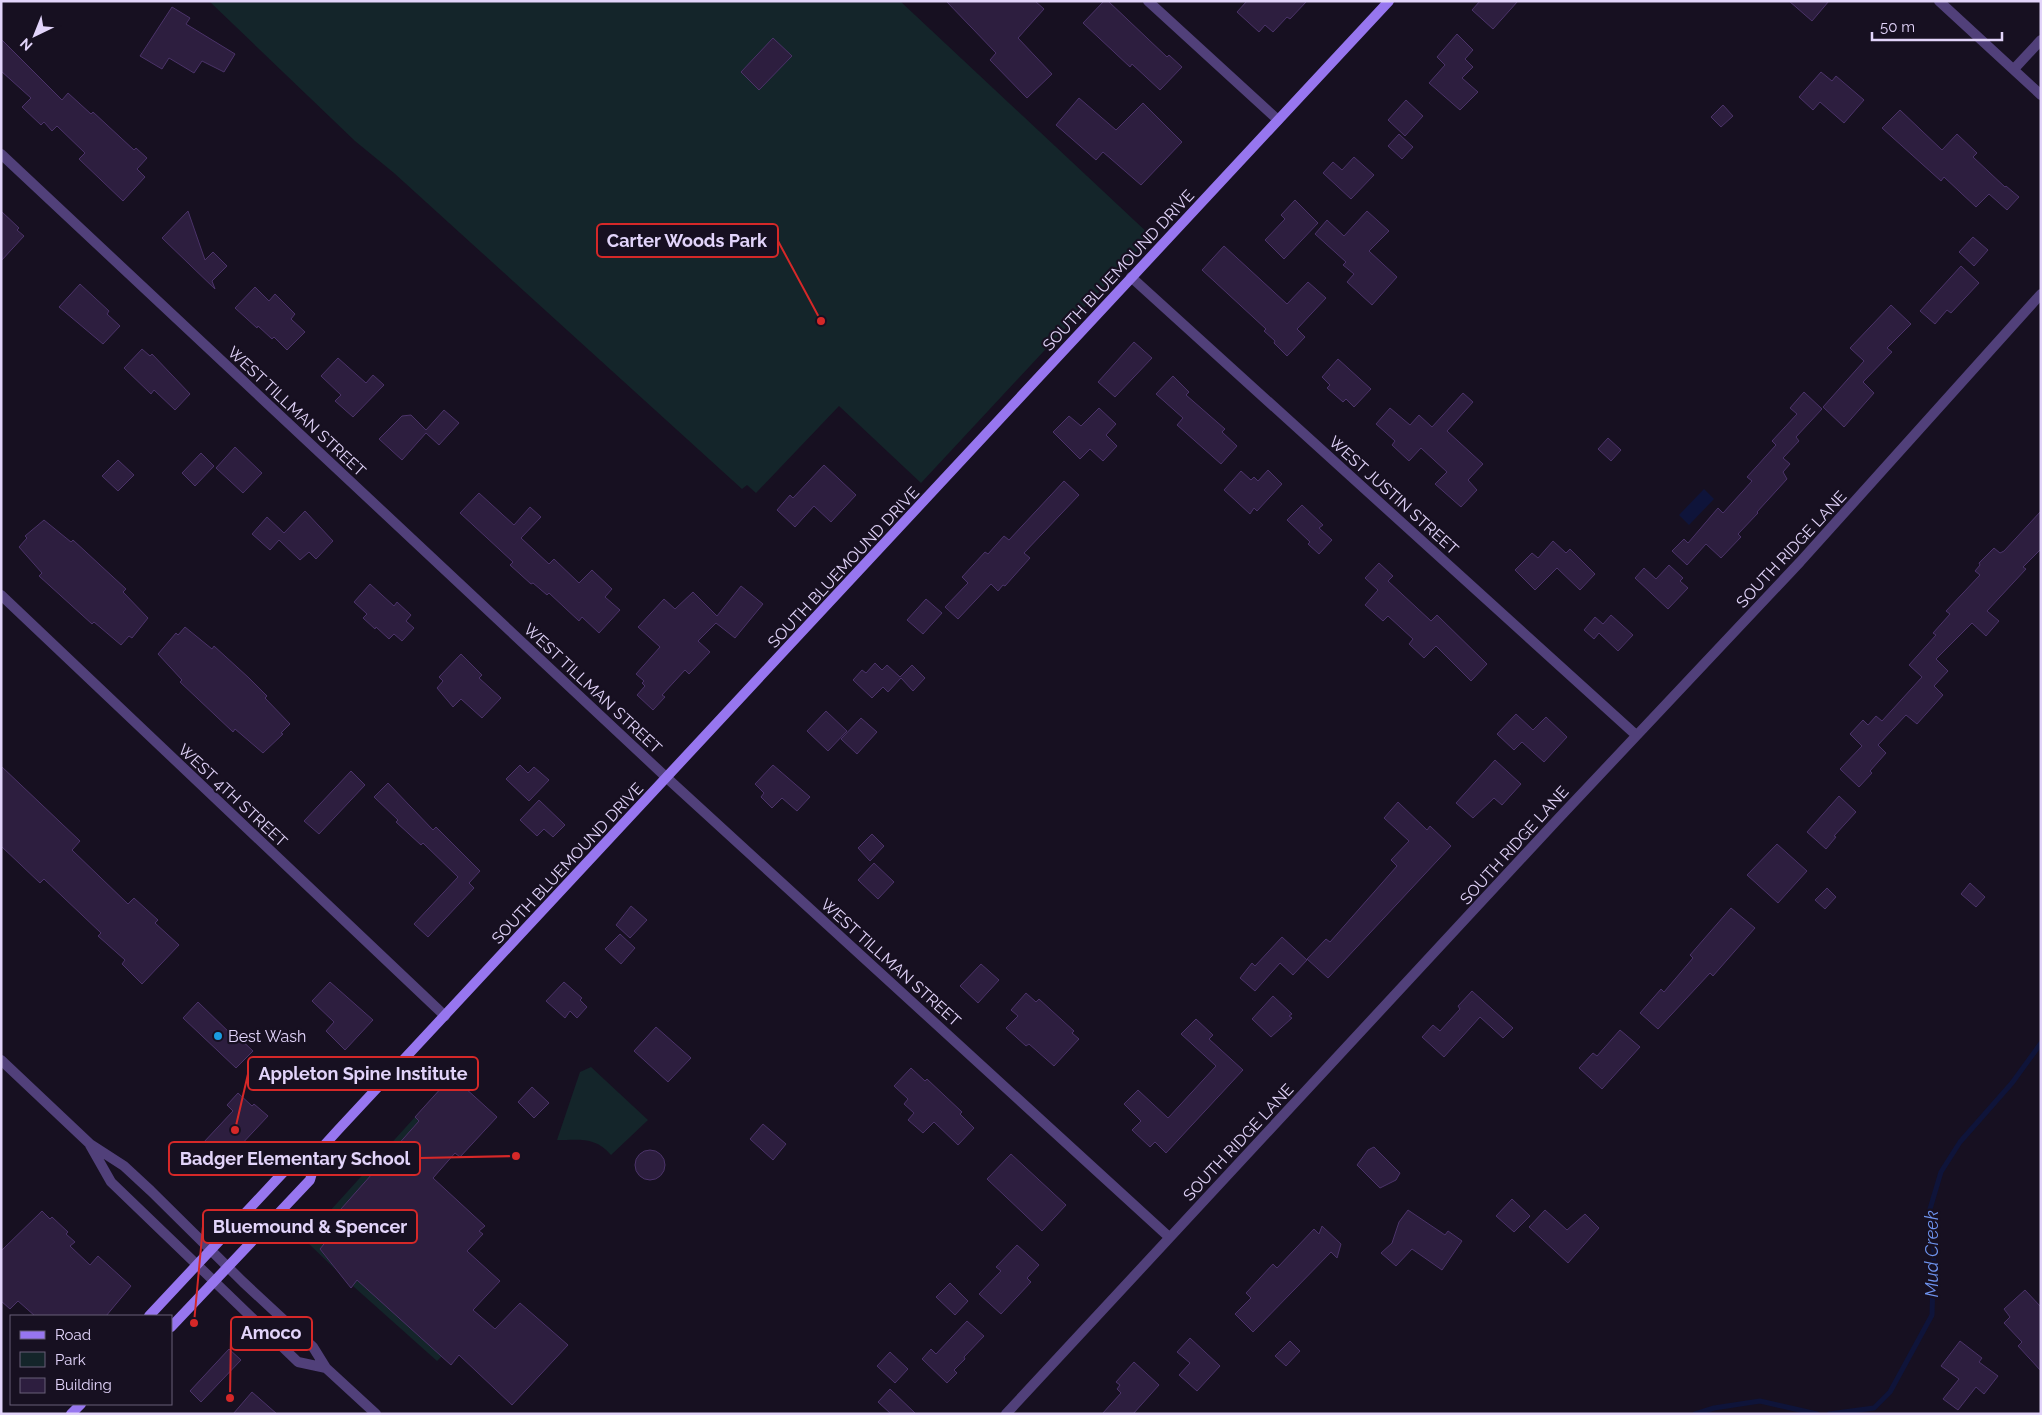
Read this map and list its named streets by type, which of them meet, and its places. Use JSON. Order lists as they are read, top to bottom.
{
  "streets": {
    "main road": ["SOUTH BLUEMOUND DRIVE"],
    "street": [
      "WEST TILLMAN STREET",
      "WEST JUSTIN STREET",
      "SOUTH RIDGE LANE",
      "WEST 4TH STREET"
    ]
  },
  "crossings": [
    ["SOUTH BLUEMOUND DRIVE", "WEST TILLMAN STREET"],
    ["SOUTH BLUEMOUND DRIVE", "WEST JUSTIN STREET"],
    ["SOUTH BLUEMOUND DRIVE", "WEST 4TH STREET"],
    ["WEST TILLMAN STREET", "SOUTH RIDGE LANE"],
    ["WEST JUSTIN STREET", "SOUTH RIDGE LANE"]
  ],
  "water": ["Mud Creek"],
  "places": [
    "Carter Woods Park",
    "Best Wash",
    "Appleton Spine Institute",
    "Badger Elementary School",
    "Bluemound & Spencer",
    "Amoco"
  ],
  "legend": ["Road", "Park", "Building"],
  "scale_bar": "50 m",
  "north": "bottom left"
}
